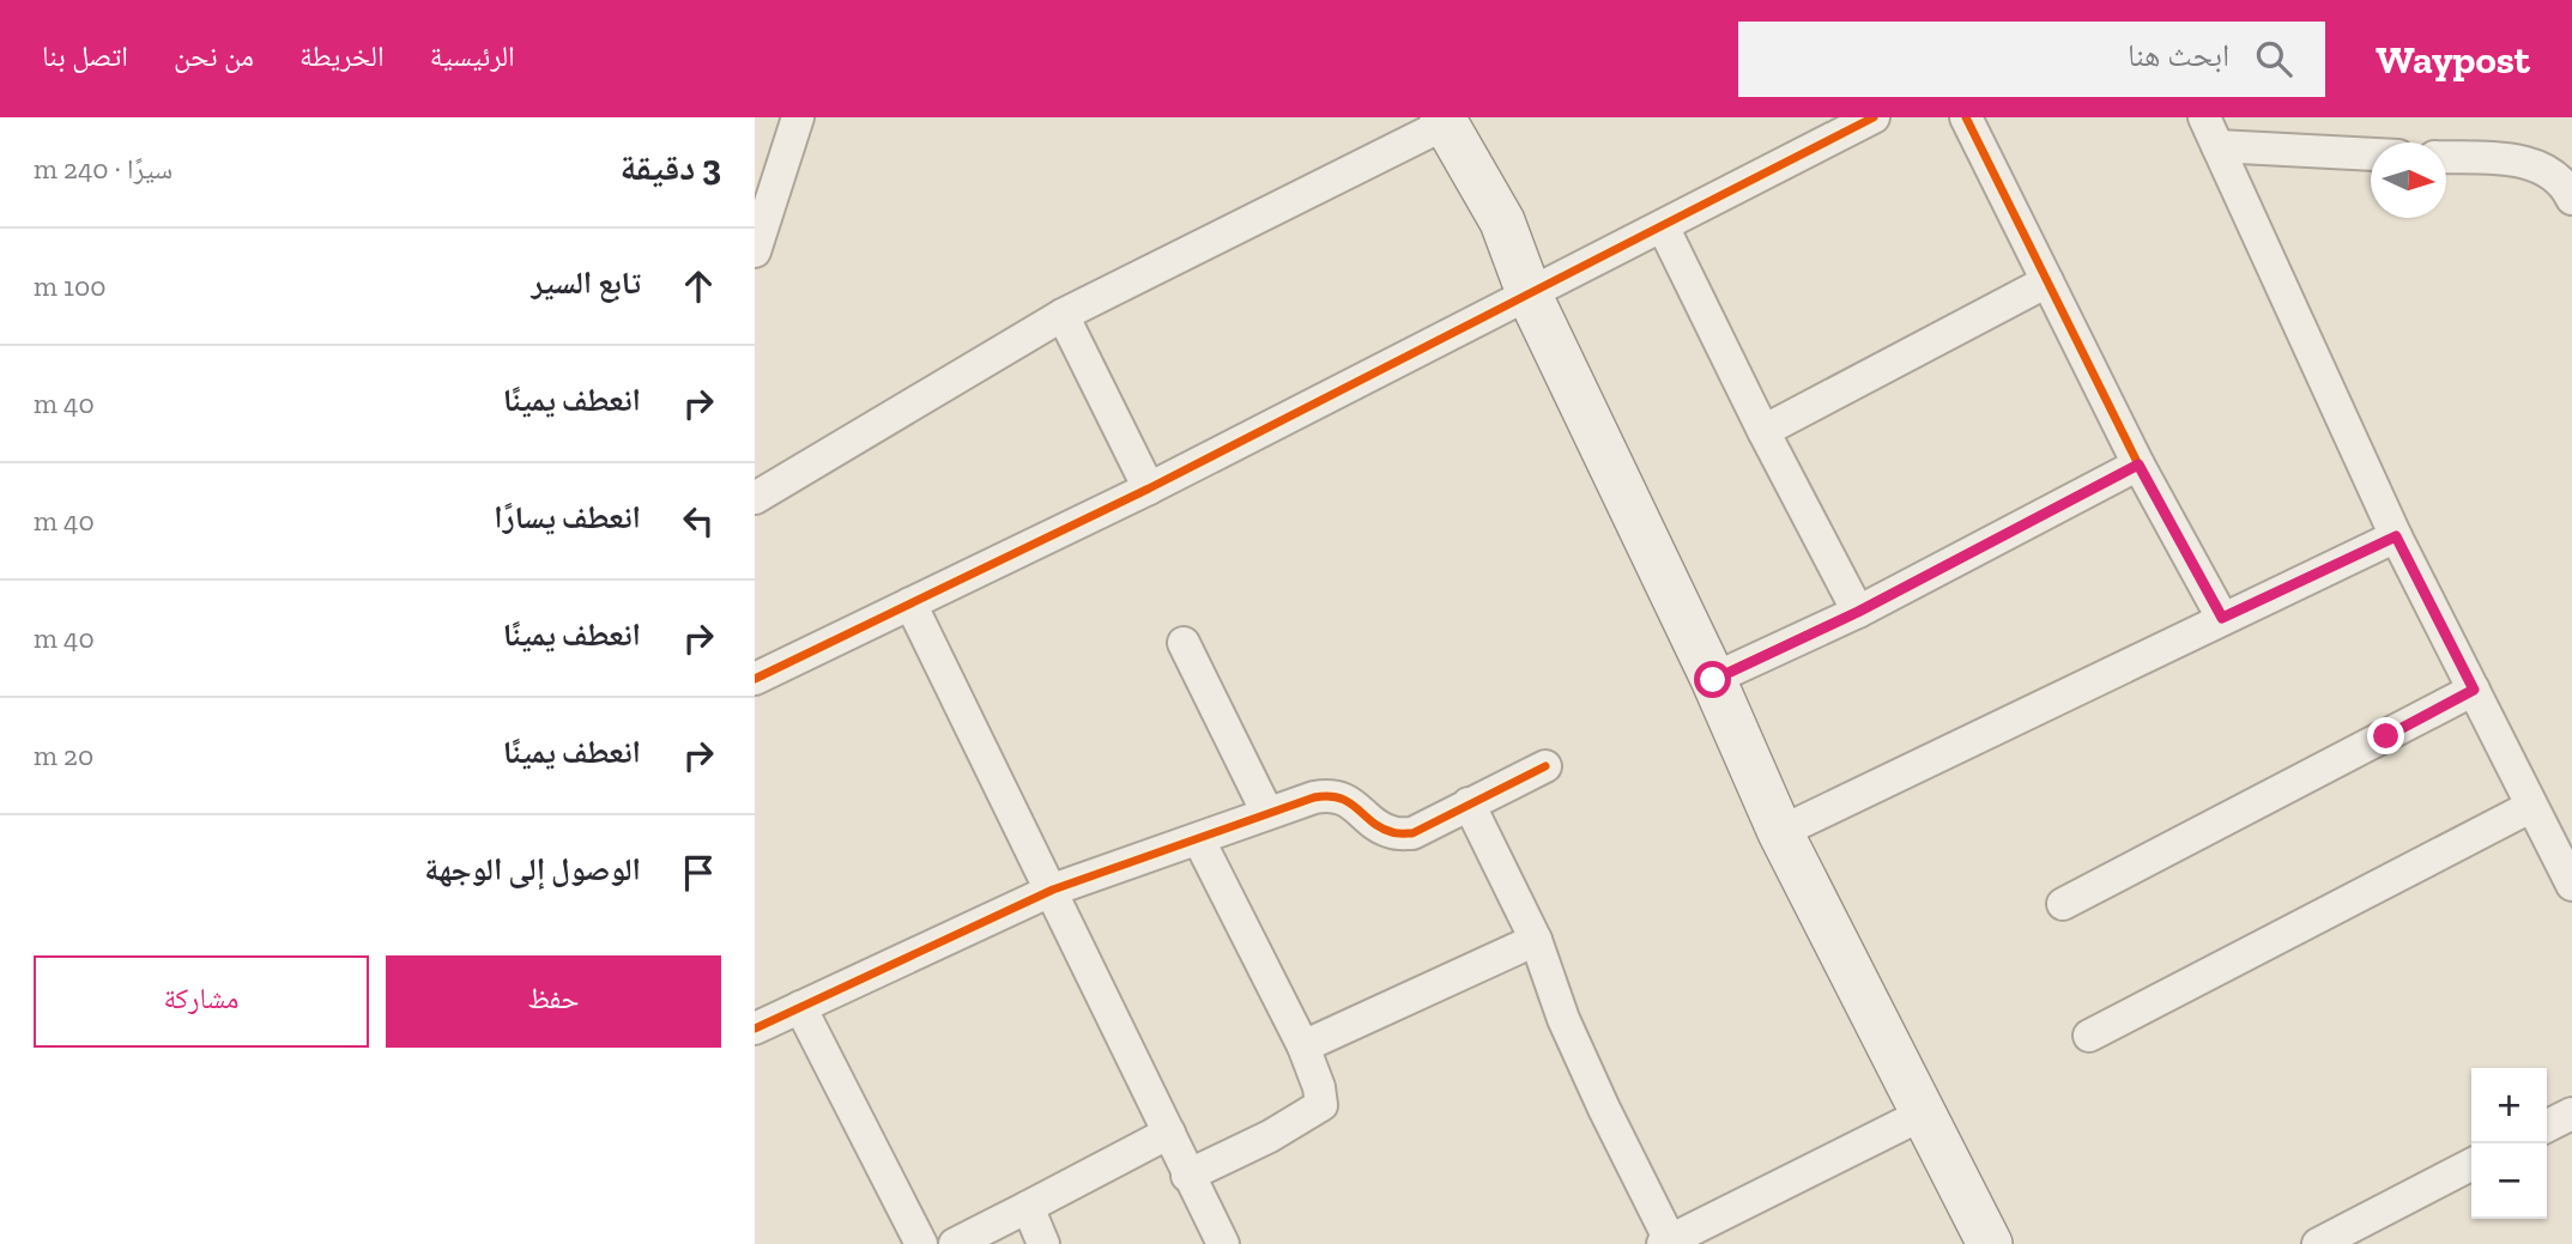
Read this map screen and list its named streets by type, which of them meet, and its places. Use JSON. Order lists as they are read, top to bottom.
{
  "north": "right",
  "page": {
    "header": "Waypost",
    "search": "ابحث هنا",
    "nav": [
      "الرئيسية",
      "الخريطة",
      "من نحن",
      "اتصل بنا"
    ],
    "heading": ["3 دقيقة", "سيرًا · 240 m"],
    "list": [
      ["تابع السير", "100 m"],
      ["انعطف يمينًا", "40 m"],
      ["انعطف يسارًا", "40 m"],
      ["انعطف يمينًا", "40 m"],
      ["انعطف يمينًا", "20 m"],
      "الوصول إلى الوجهة"
    ],
    "buttons": ["حفظ", "مشاركة"],
    "map_buttons": ["+", "−"]
  }
}
